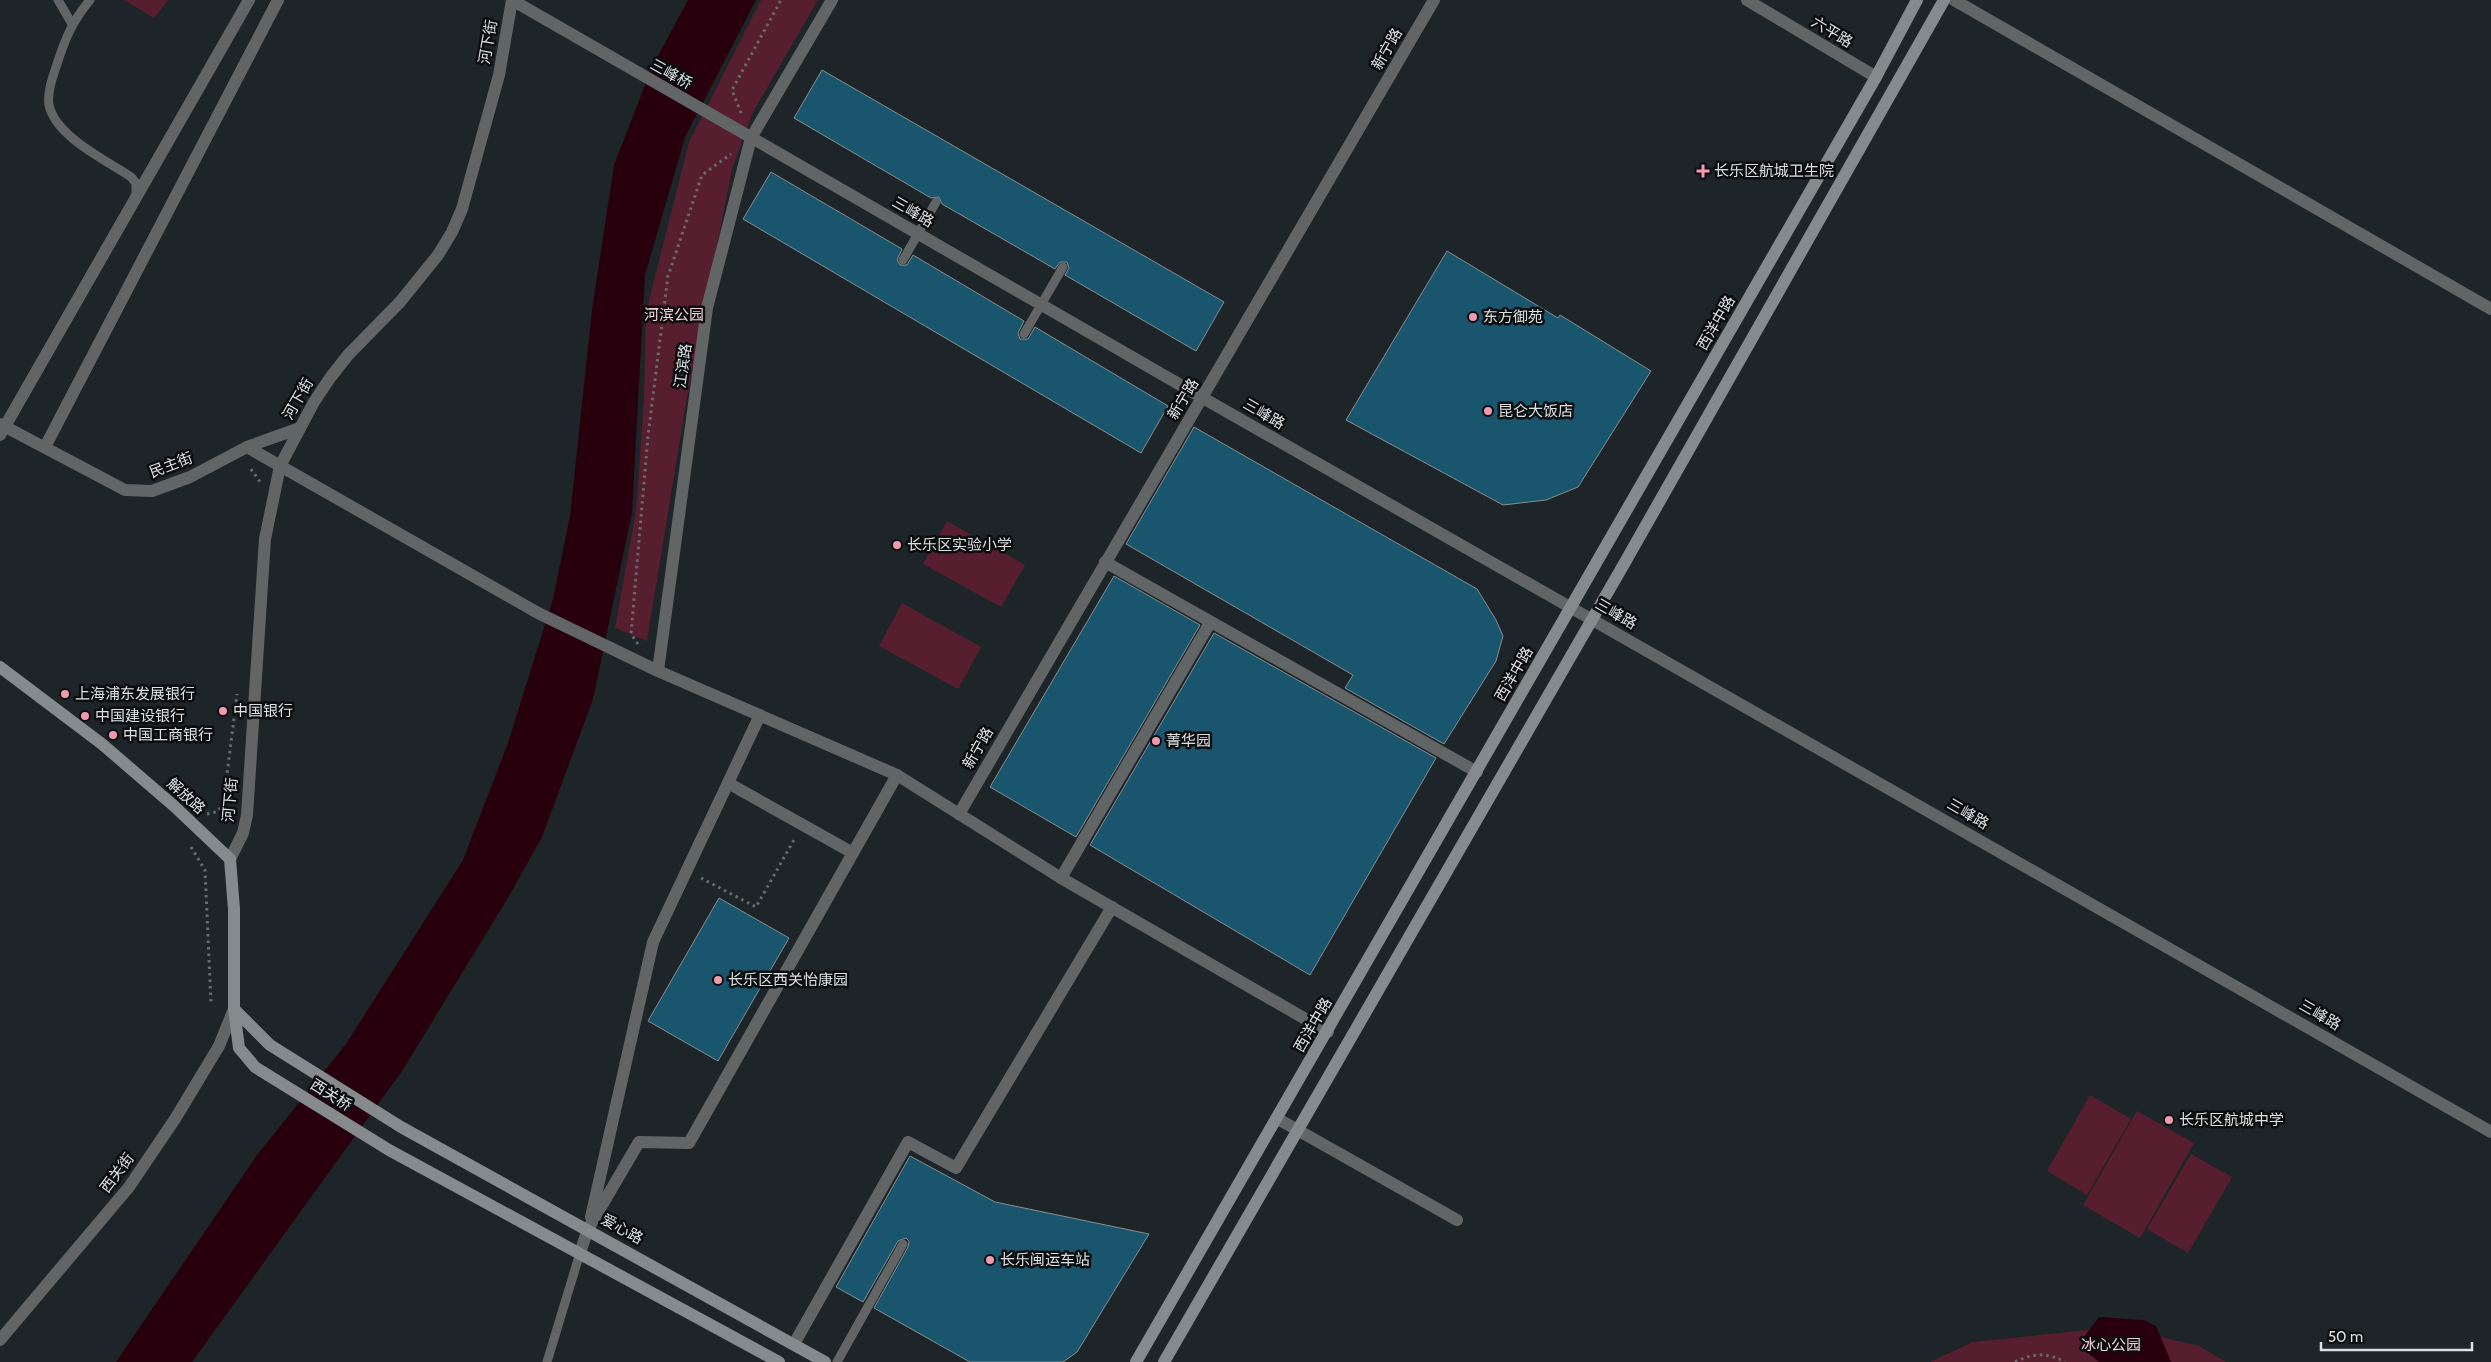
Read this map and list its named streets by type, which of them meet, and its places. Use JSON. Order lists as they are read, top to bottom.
{
  "streets": {
    "main road": [
      "西洋中路",
      "解放路",
      "西关桥",
      "爱心路"
    ],
    "street": [
      "六平路",
      "河下街",
      "新宁路",
      "三峰桥",
      "三峰路",
      "江滨路",
      "民主街",
      "西关街"
    ]
  },
  "crossings": [
    ["六平路", "西洋中路"],
    ["河下街", "三峰桥"],
    ["河下街", "民主街"],
    ["河下街", "解放路"],
    ["新宁路", "三峰路"],
    ["三峰桥", "三峰路"],
    ["三峰路", "西洋中路"],
    ["三峰路", "江滨路"],
    ["西关桥", "西关街"],
    ["西关桥", "爱心路"]
  ],
  "parks": ["河滨公园", "冰心公园"],
  "places": {
    "health": ["长乐区航城卫生院"],
    "other": [
      "东方御苑",
      "昆仑大饭店",
      "长乐区实验小学",
      "上海浦东发展银行",
      "中国银行",
      "中国建设银行",
      "中国工商银行",
      "菁华园",
      "长乐区西关怡康园",
      "长乐区航城中学",
      "长乐闽运车站"
    ]
  },
  "scale_bar": "50 m"
}
